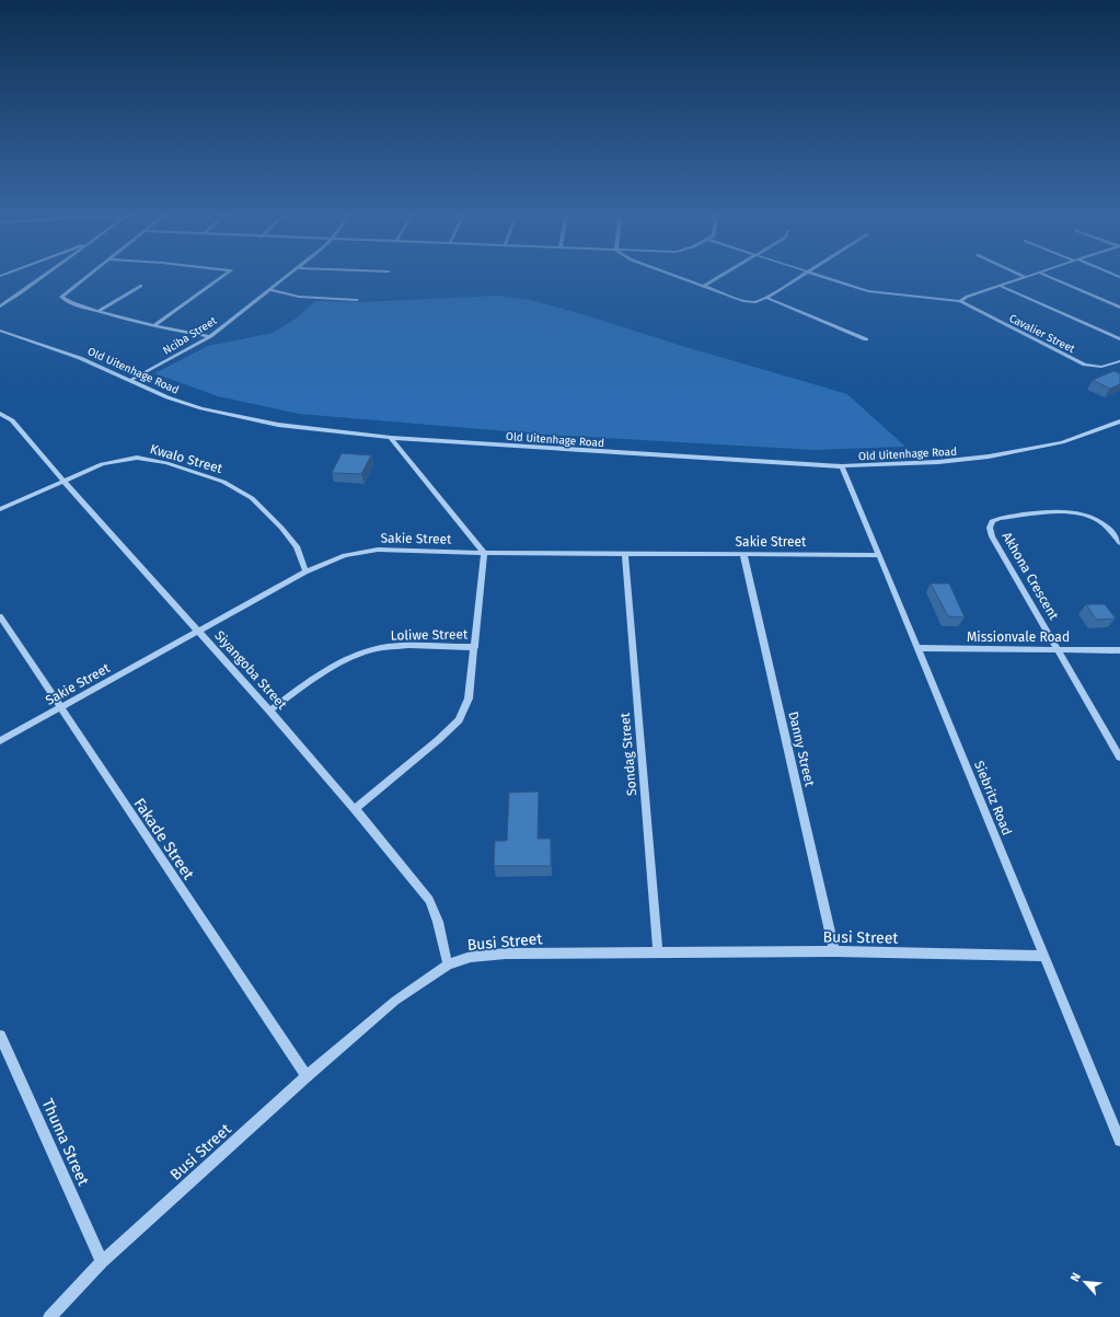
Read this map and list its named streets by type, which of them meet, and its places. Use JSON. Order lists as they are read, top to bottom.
{
  "streets": {
    "street": [
      "Cavalier Street",
      "Nciba Street",
      "Old Uitenhage Road",
      "Kwalo Street",
      "Sakie Street",
      "Akhona Crescent",
      "Loliwe Street",
      "Missionvale Road",
      "Siyangoba Street",
      "Danny Street",
      "Sondag Street",
      "Siebritz Road",
      "Fakade Street",
      "Busi Street",
      "Thuma Street"
    ]
  },
  "crossings": [
    ["Nciba Street", "Old Uitenhage Road"],
    ["Old Uitenhage Road", "Siebritz Road"],
    ["Kwalo Street", "Sakie Street"],
    ["Kwalo Street", "Siyangoba Street"],
    ["Sakie Street", "Loliwe Street"],
    ["Sakie Street", "Siyangoba Street"],
    ["Sakie Street", "Danny Street"],
    ["Sakie Street", "Sondag Street"],
    ["Sakie Street", "Siebritz Road"],
    ["Sakie Street", "Fakade Street"],
    ["Akhona Crescent", "Missionvale Road"],
    ["Loliwe Street", "Siyangoba Street"],
    ["Missionvale Road", "Siebritz Road"],
    ["Siyangoba Street", "Busi Street"],
    ["Danny Street", "Busi Street"],
    ["Sondag Street", "Busi Street"],
    ["Siebritz Road", "Busi Street"],
    ["Fakade Street", "Busi Street"],
    ["Busi Street", "Thuma Street"]
  ],
  "north": "top left"
}
